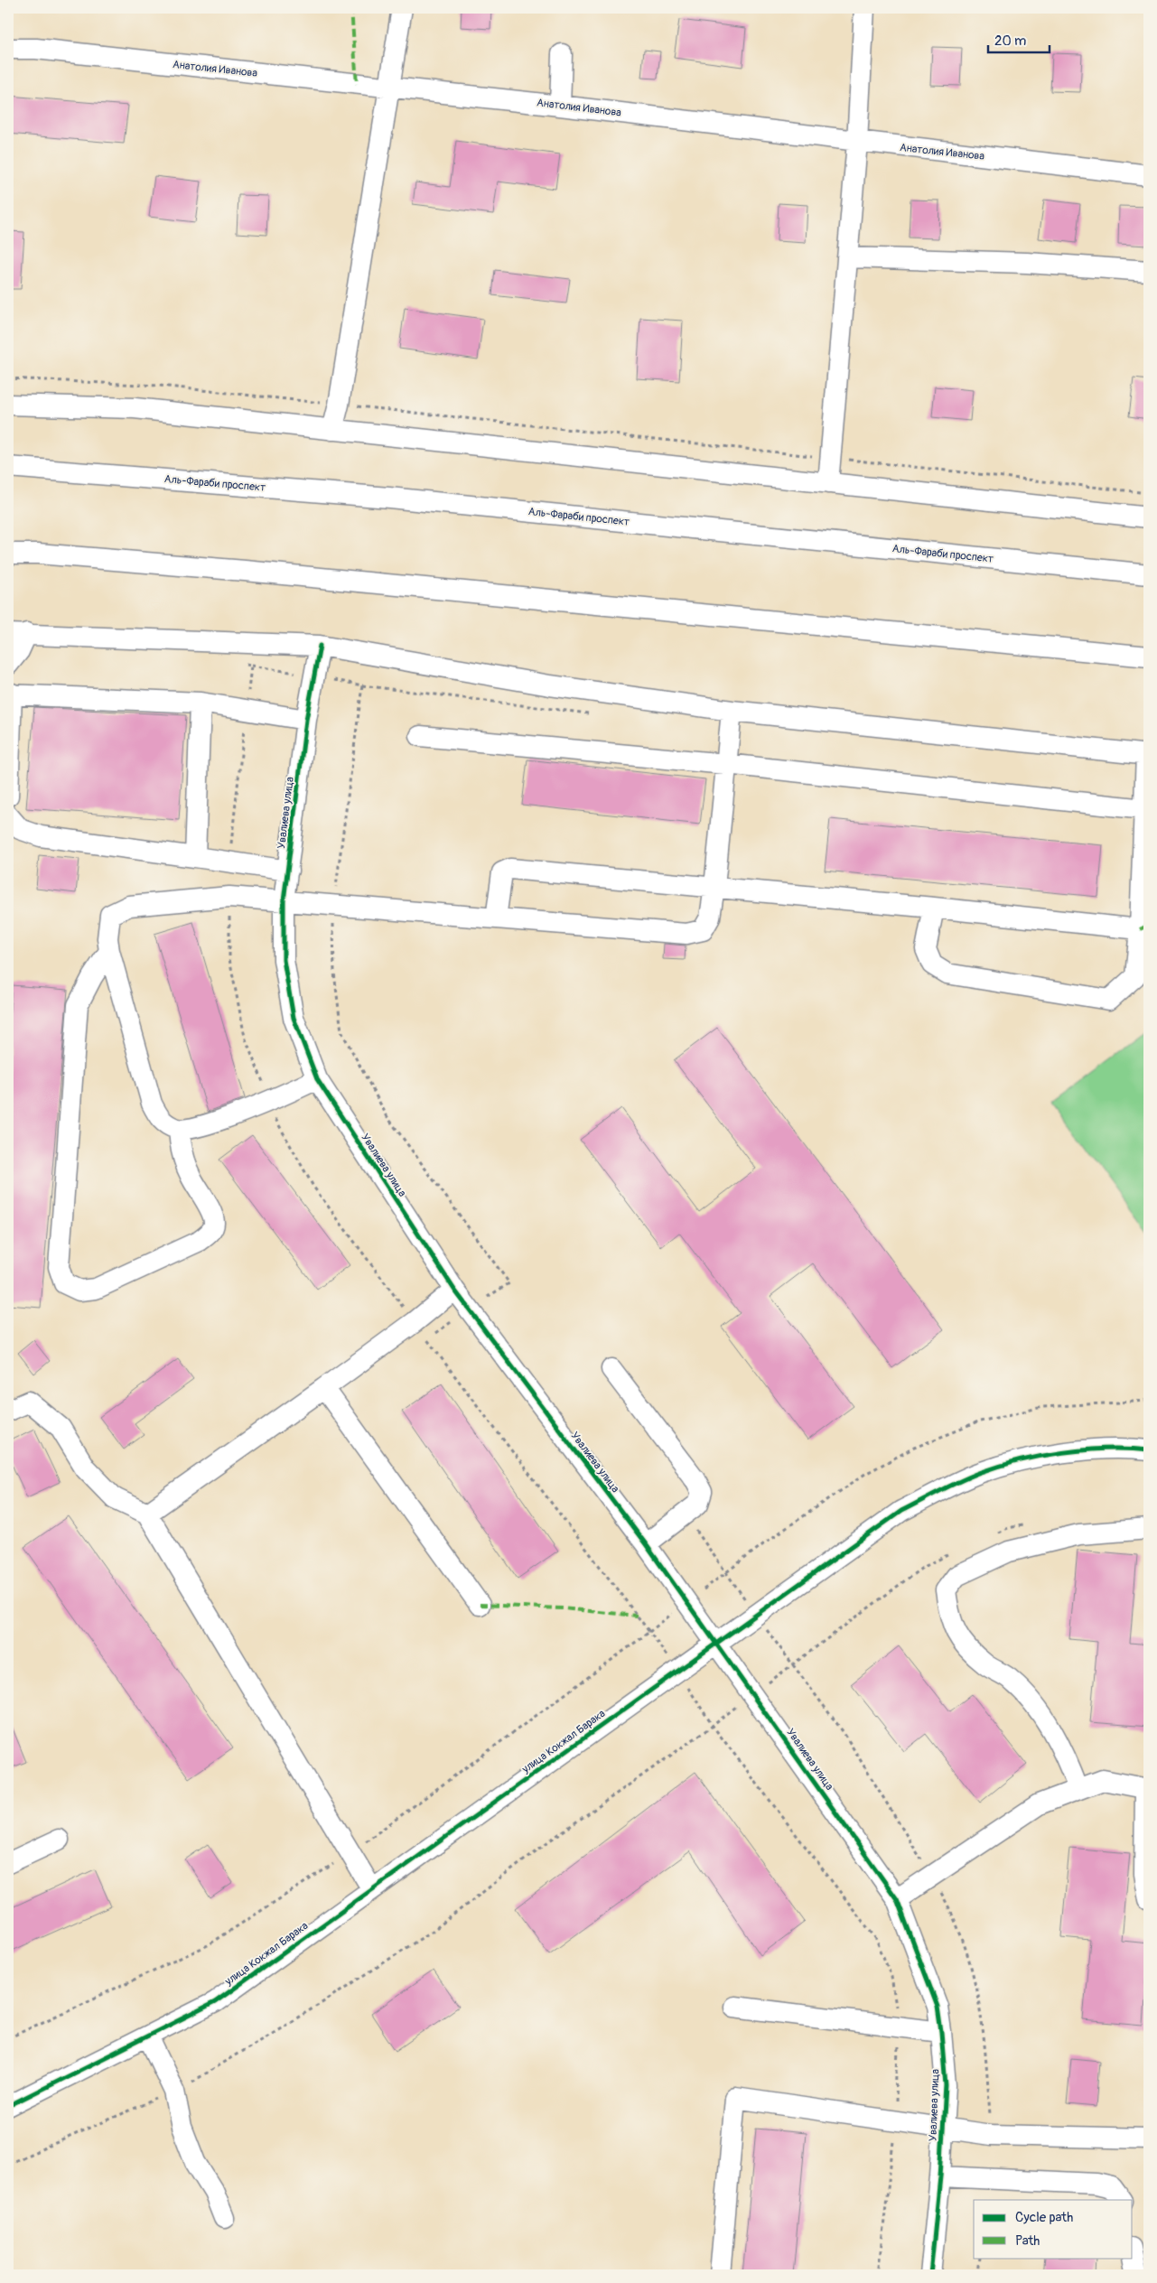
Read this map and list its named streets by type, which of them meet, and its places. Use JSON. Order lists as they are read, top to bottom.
{
  "streets": {
    "street": [
      "Анатолия Иванова",
      "Аль-Фараби проспект",
      "Увалиева улица",
      "улица Кокжал Барака"
    ]
  },
  "crossings": [
    ["Увалиева улица", "улица Кокжал Барака"]
  ],
  "legend": ["Cycle path", "Path"],
  "scale_bar": "20 m"
}
